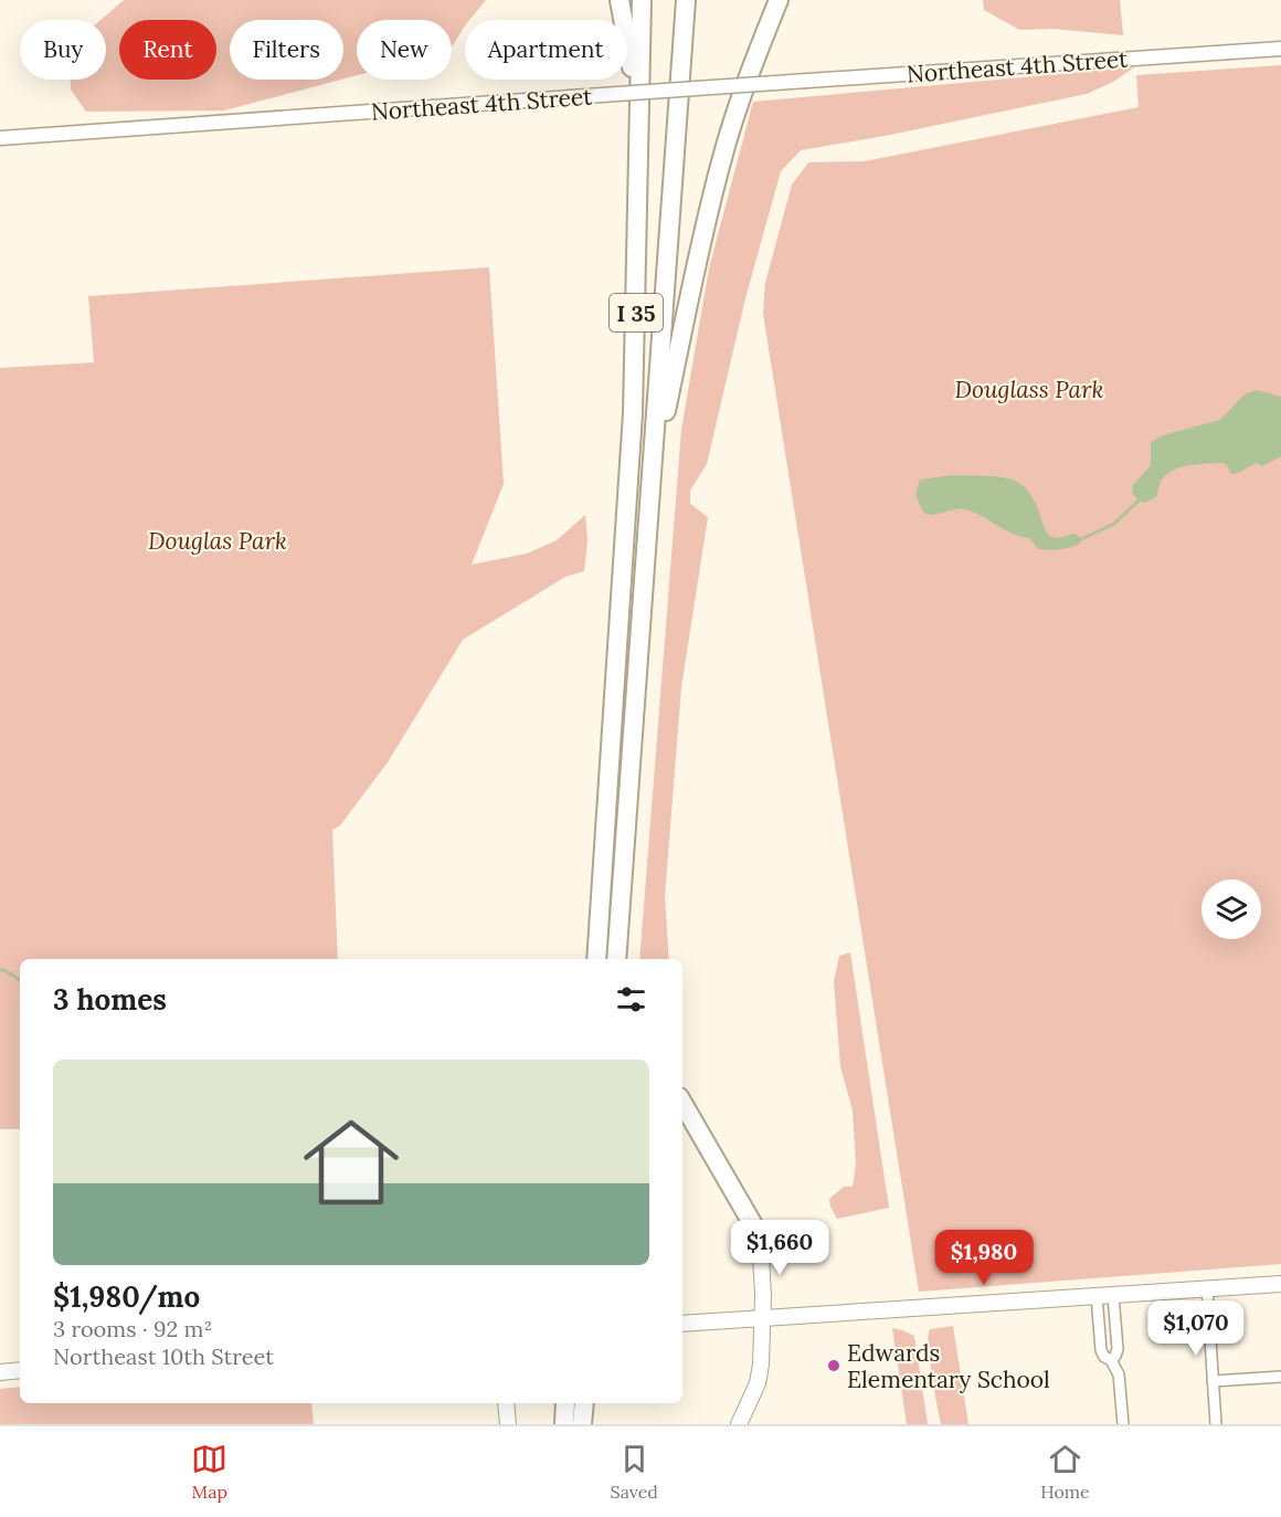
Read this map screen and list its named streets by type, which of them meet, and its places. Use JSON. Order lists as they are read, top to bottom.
{
  "streets": {
    "highway": ["I 35"],
    "street": ["Northeast 4th Street"]
  },
  "parks": ["Douglass Park", "Douglas Park"],
  "places": ["Edwards Elementary School"],
  "page": {
    "chip": [
      "Buy",
      "Rent",
      "Filters",
      "New",
      "Apartment"
    ],
    "heading": "3 homes",
    "list": [
      {
        "name": "$1,980/mo",
        "note": "3 rooms · 92 m² · Northeast 10th Street"
      }
    ],
    "price": ["$1,660", "$1,980", "$1,070"],
    "tabs": ["Map", "Saved", "Home"]
  }
}
